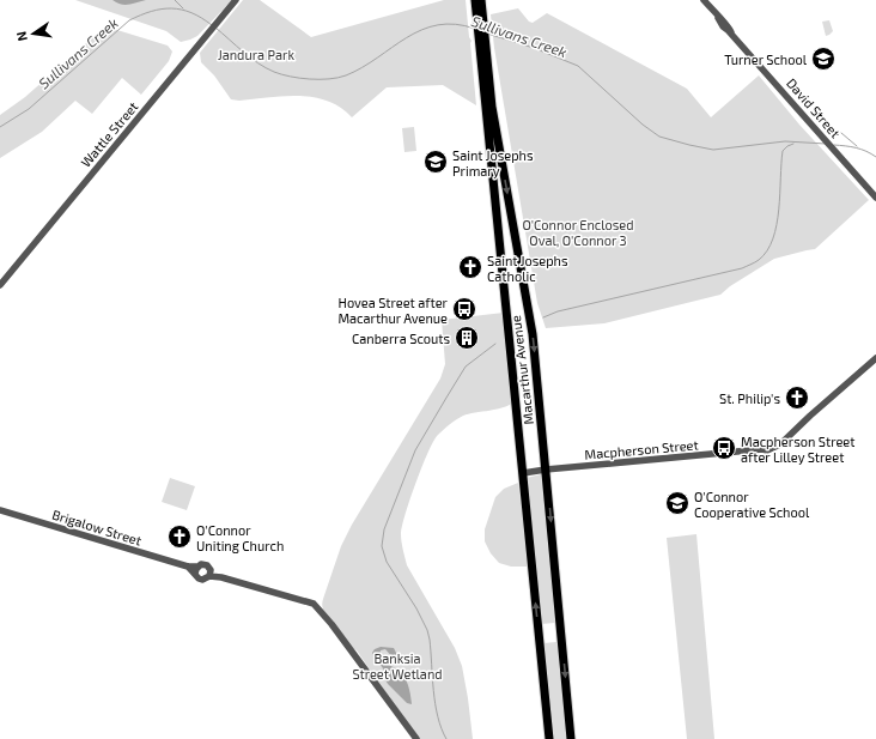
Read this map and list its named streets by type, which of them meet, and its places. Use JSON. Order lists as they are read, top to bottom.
{
  "streets": {
    "main road": ["Macarthur Avenue"],
    "street": [
      "David Street",
      "Wattle Street",
      "Macpherson Street",
      "Brigalow Street"
    ]
  },
  "crossings": [
    ["Macarthur Avenue", "Macpherson Street"]
  ],
  "water": ["Sullivans Creek"],
  "parks": ["Jandura Park", "O'Connor Enclosed Oval, O'Connor 3", "Banksia Street Wetland"],
  "places": {
    "school or university": ["Turner School", "Saint Josephs Primary", "O'Connor Cooperative School"],
    "church": ["Saint Josephs Catholic", "St. Philip's", "O'Connor Uniting Church"],
    "bus stop": ["Hovea Street after Macarthur Avenue", "Macpherson Street after Lilley Street"],
    "building": ["Canberra Scouts"]
  },
  "north": "left"
}
